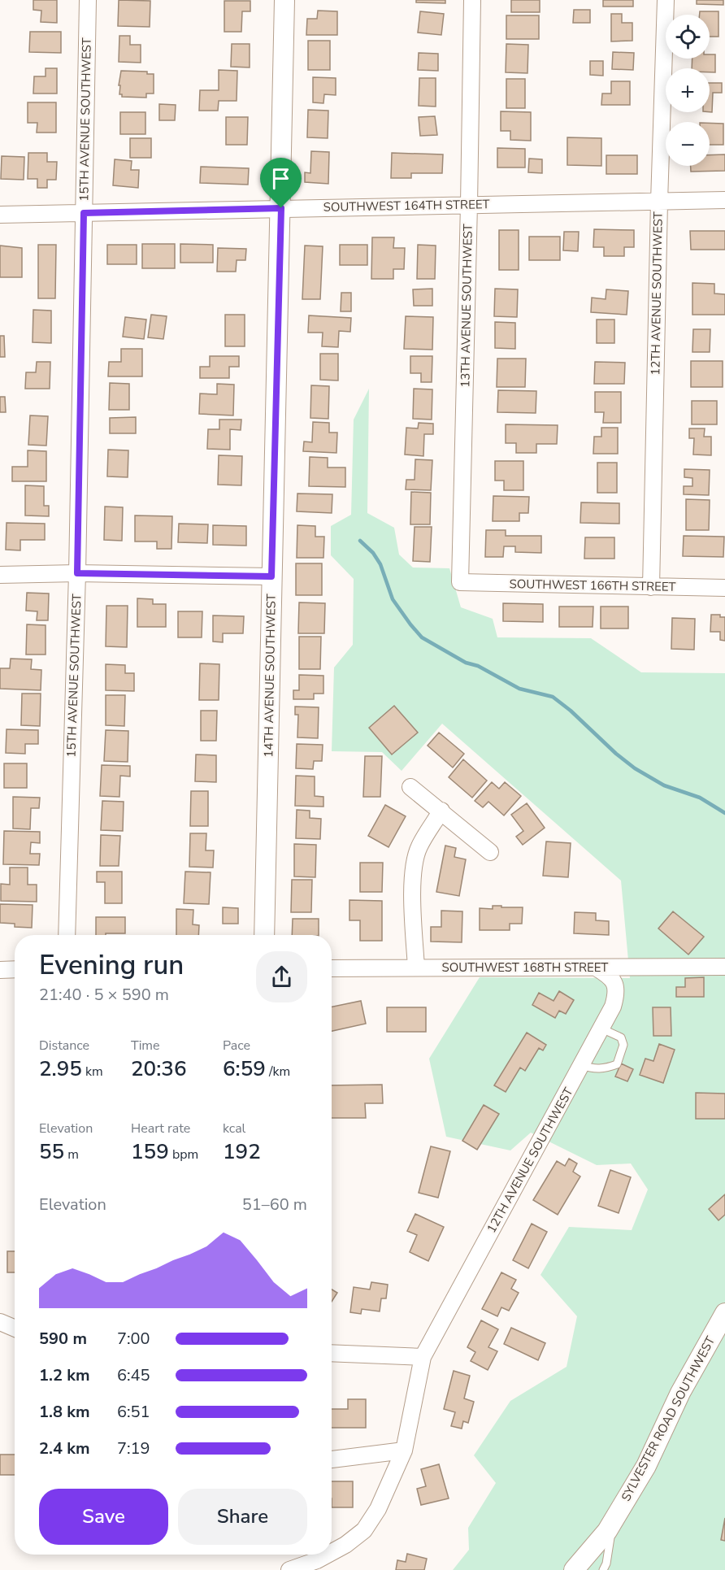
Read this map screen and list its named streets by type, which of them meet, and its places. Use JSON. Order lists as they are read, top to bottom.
{
  "streets": {
    "street": [
      "15TH AVENUE SOUTHWEST",
      "SOUTHWEST 164TH STREET",
      "12TH AVENUE SOUTHWEST",
      "13TH AVENUE SOUTHWEST",
      "SOUTHWEST 166TH STREET",
      "14TH AVENUE SOUTHWEST",
      "SOUTHWEST 168TH STREET",
      "SYLVESTER ROAD SOUTHWEST"
    ]
  },
  "crossings": [
    ["15TH AVENUE SOUTHWEST", "SOUTHWEST 164TH STREET"],
    ["SOUTHWEST 164TH STREET", "12TH AVENUE SOUTHWEST"],
    ["SOUTHWEST 164TH STREET", "13TH AVENUE SOUTHWEST"],
    ["SOUTHWEST 164TH STREET", "14TH AVENUE SOUTHWEST"],
    ["12TH AVENUE SOUTHWEST", "SOUTHWEST 166TH STREET"],
    ["12TH AVENUE SOUTHWEST", "SOUTHWEST 168TH STREET"],
    ["13TH AVENUE SOUTHWEST", "SOUTHWEST 166TH STREET"]
  ],
  "page": {
    "map_buttons": ["+", "−"],
    "heading": ["Evening run", "21:40 · 5 × 590 m"],
    "stats": [
      ["Distance", "2.95 km"],
      ["Time", "20:36"],
      ["Pace", "6:59 /km"],
      ["Elevation", "55 m"],
      ["Heart rate", "159 bpm"],
      ["kcal", "192"]
    ],
    "chart": ["Elevation", "51–60 m"],
    "list": [
      {
        "name": "590 m",
        "note": "7:00"
      },
      {
        "name": "1.2 km",
        "note": "6:45"
      },
      {
        "name": "1.8 km",
        "note": "6:51"
      },
      {
        "name": "2.4 km",
        "note": "7:19"
      }
    ],
    "buttons": ["Save", "Share"]
  }
}
